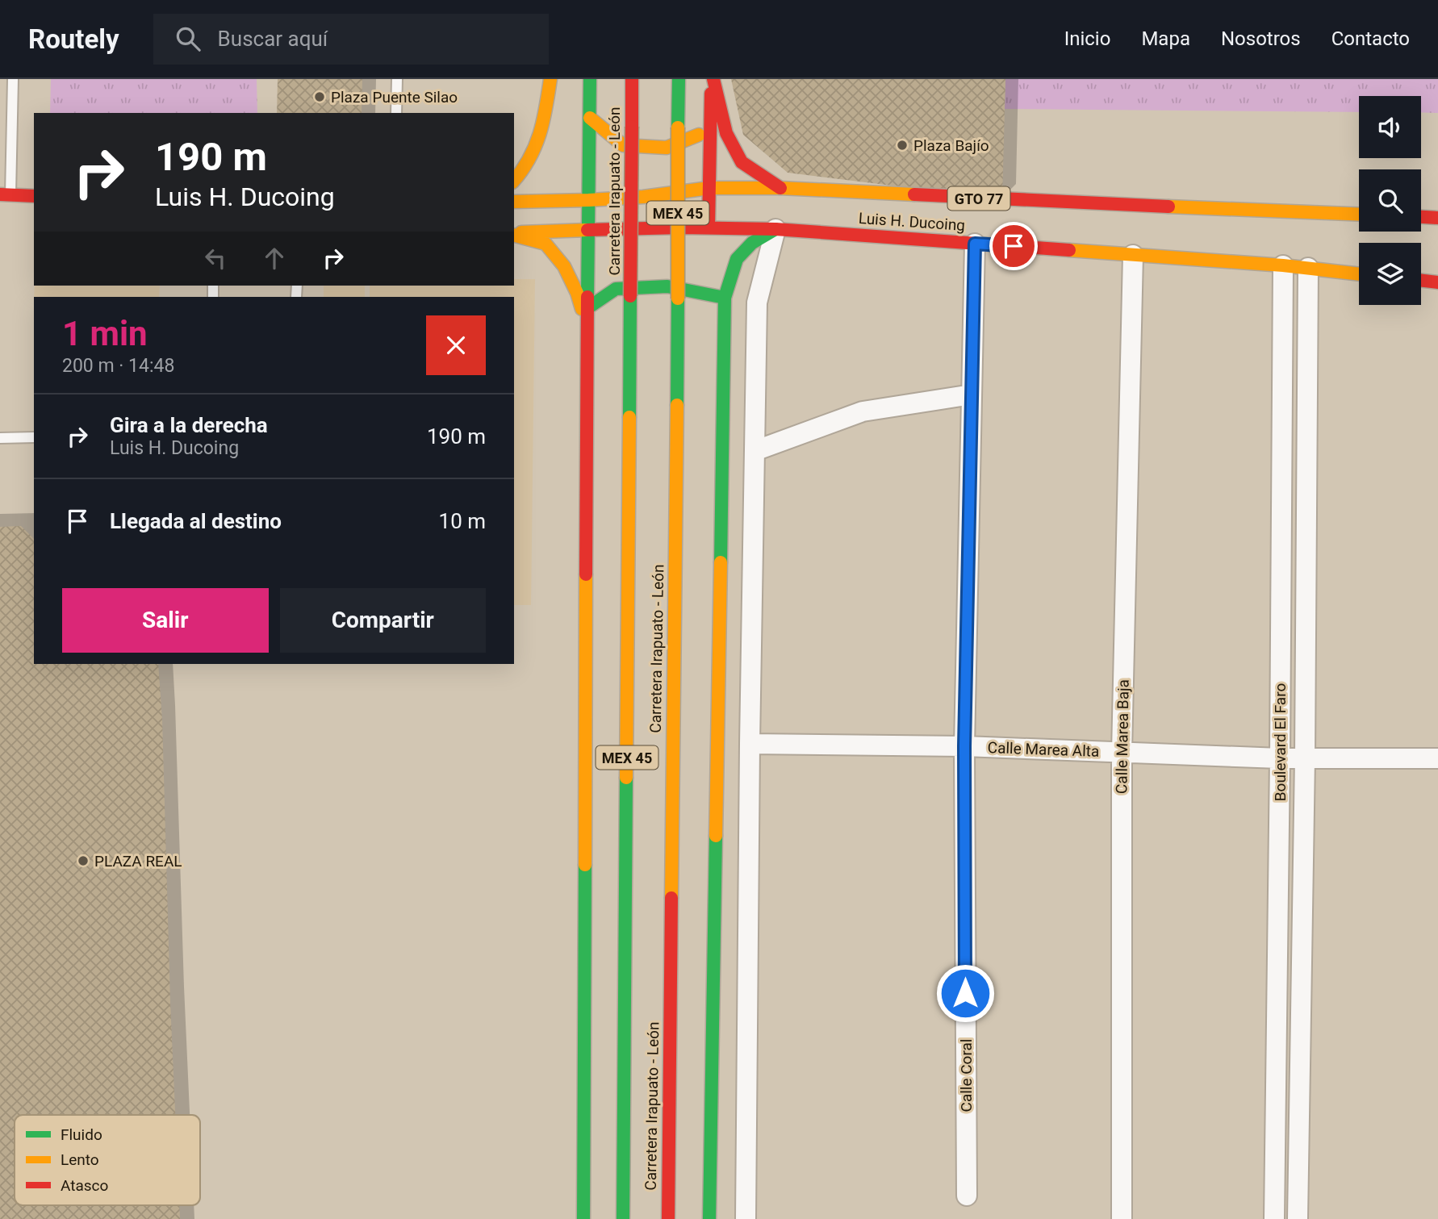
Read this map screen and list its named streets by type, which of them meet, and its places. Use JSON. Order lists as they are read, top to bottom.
{
  "streets": {
    "main road": [
      "Carretera Irapuato - León",
      "GTO 77",
      "MEX 45",
      "Luis H. Ducoing"
    ],
    "street": [
      "Calle Marea Baja",
      "Boulevard El Faro",
      "Calle Marea Alta",
      "Calle Coral"
    ]
  },
  "crossings": [
    ["GTO 77", "Luis H. Ducoing"],
    ["Luis H. Ducoing", "Calle Marea Baja"],
    ["Luis H. Ducoing", "Boulevard El Faro"],
    ["Luis H. Ducoing", "Calle Coral"],
    ["Calle Marea Baja", "Calle Marea Alta"],
    ["Boulevard El Faro", "Calle Marea Alta"],
    ["Calle Marea Alta", "Calle Coral"]
  ],
  "places": ["Plaza Puente Silao", "Plaza Bajío", "PLAZA REAL"],
  "legend": ["Fluido", "Lento", "Atasco"],
  "page": {
    "header": "Routely",
    "search": "Buscar aquí",
    "nav": [
      "Inicio",
      "Mapa",
      "Nosotros",
      "Contacto"
    ],
    "turn": ["190 m", "Luis H. Ducoing"],
    "heading": ["1 min", "200 m · 14:48"],
    "list": [
      {
        "name": "Gira a la derecha",
        "note": "Luis H. Ducoing",
        "value": "190 m"
      },
      {
        "name": "Llegada al destino",
        "value": "10 m"
      }
    ],
    "buttons": ["Salir", "Compartir"]
  }
}
